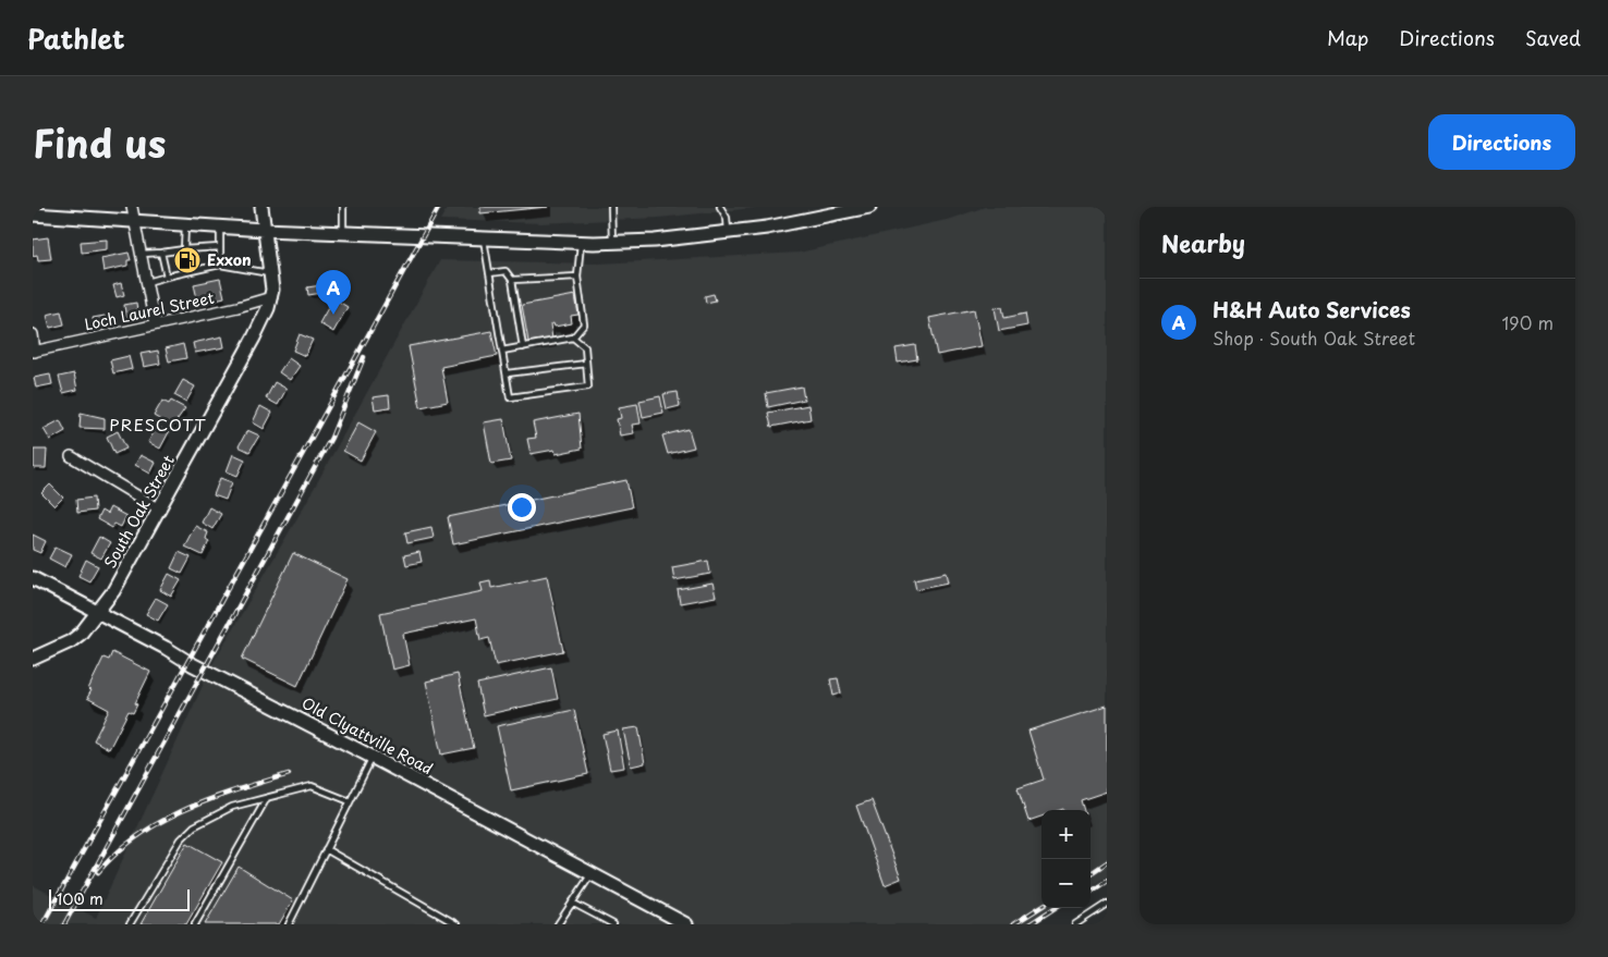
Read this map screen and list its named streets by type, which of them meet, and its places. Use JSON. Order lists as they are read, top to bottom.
{
  "streets": {
    "main road": ["South Oak Street", "Old Clyattville Road"],
    "street": ["Loch Laurel Street"]
  },
  "crossings": [
    ["Loch Laurel Street", "South Oak Street"],
    ["South Oak Street", "Old Clyattville Road"]
  ],
  "districts": ["PRESCOTT"],
  "places": {
    "fuel station": ["Exxon"]
  },
  "scale_bar": "100 m",
  "page": {
    "header": "Pathlet",
    "nav": ["Map", "Directions", "Saved"],
    "title": "Find us",
    "buttons": "Directions",
    "heading": "Nearby",
    "pins": "A",
    "list": [
      {
        "mark": "A",
        "name": "H&H Auto Services",
        "note": "Shop · South Oak Street",
        "value": "190 m"
      }
    ],
    "map_buttons": ["+", "−"],
    "scale": "100 m"
  }
}
